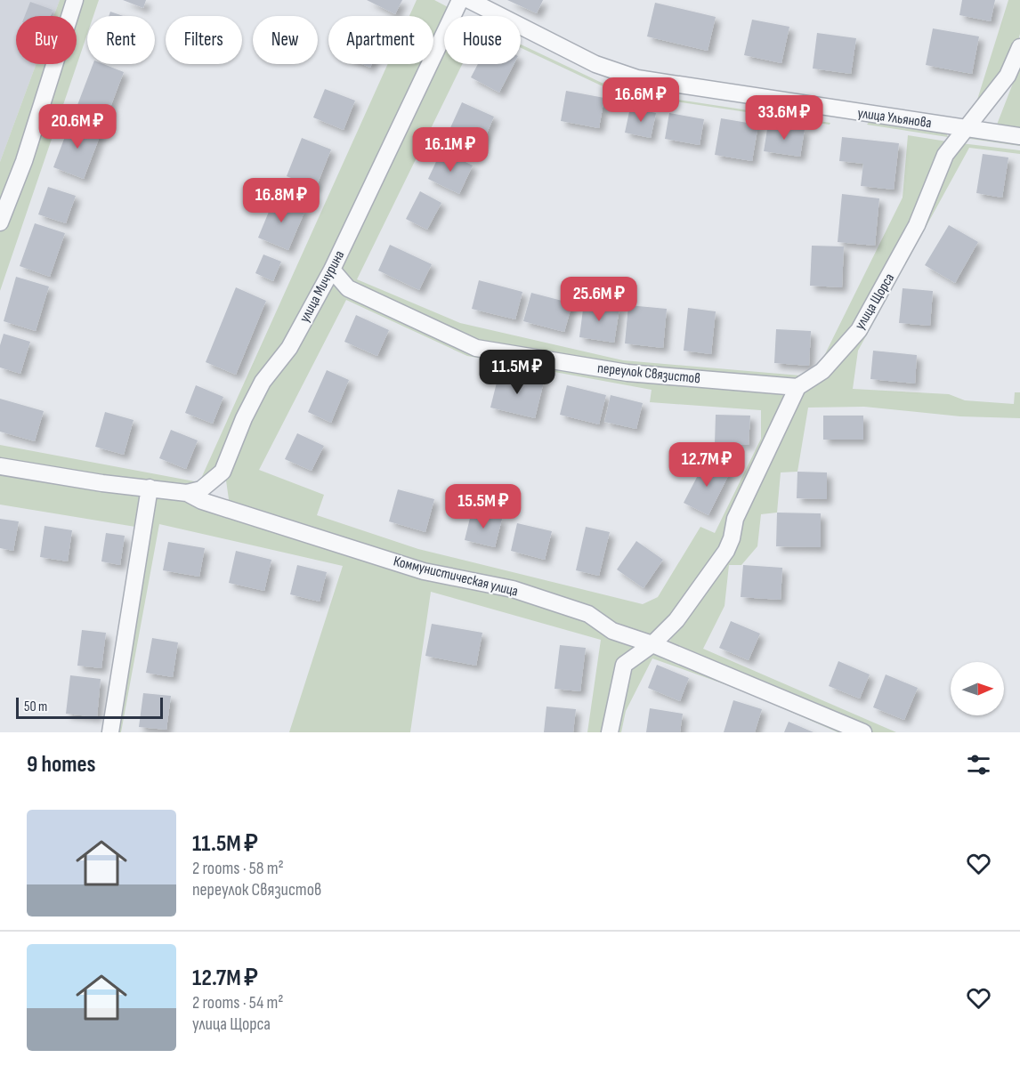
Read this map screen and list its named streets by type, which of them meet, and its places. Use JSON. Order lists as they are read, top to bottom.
{
  "streets": {
    "street": [
      "улица Ульянова",
      "улица Мичурина",
      "улица Щорса",
      "переулок Связистов",
      "Коммунистическая улица"
    ]
  },
  "crossings": [
    ["улица Ульянова", "улица Щорса"],
    ["улица Мичурина", "переулок Связистов"],
    ["улица Мичурина", "Коммунистическая улица"],
    ["улица Щорса", "переулок Связистов"]
  ],
  "scale_bar": "50 m",
  "north": "right",
  "page": {
    "chip": [
      "Buy",
      "Rent",
      "Filters",
      "New",
      "Apartment",
      "House"
    ],
    "price": [
      "16.6M ₽",
      "33.6M ₽",
      "20.6M ₽",
      "16.1M ₽",
      "16.8M ₽",
      "25.6M ₽",
      "11.5M ₽",
      "12.7M ₽",
      "15.5M ₽"
    ],
    "scale": "50 m",
    "heading": "9 homes",
    "list": [
      {
        "name": "11.5M ₽",
        "note": "2 rooms · 58 m² · переулок Связистов"
      },
      {
        "name": "12.7M ₽",
        "note": "2 rooms · 54 m² · улица Щорса"
      }
    ]
  }
}
